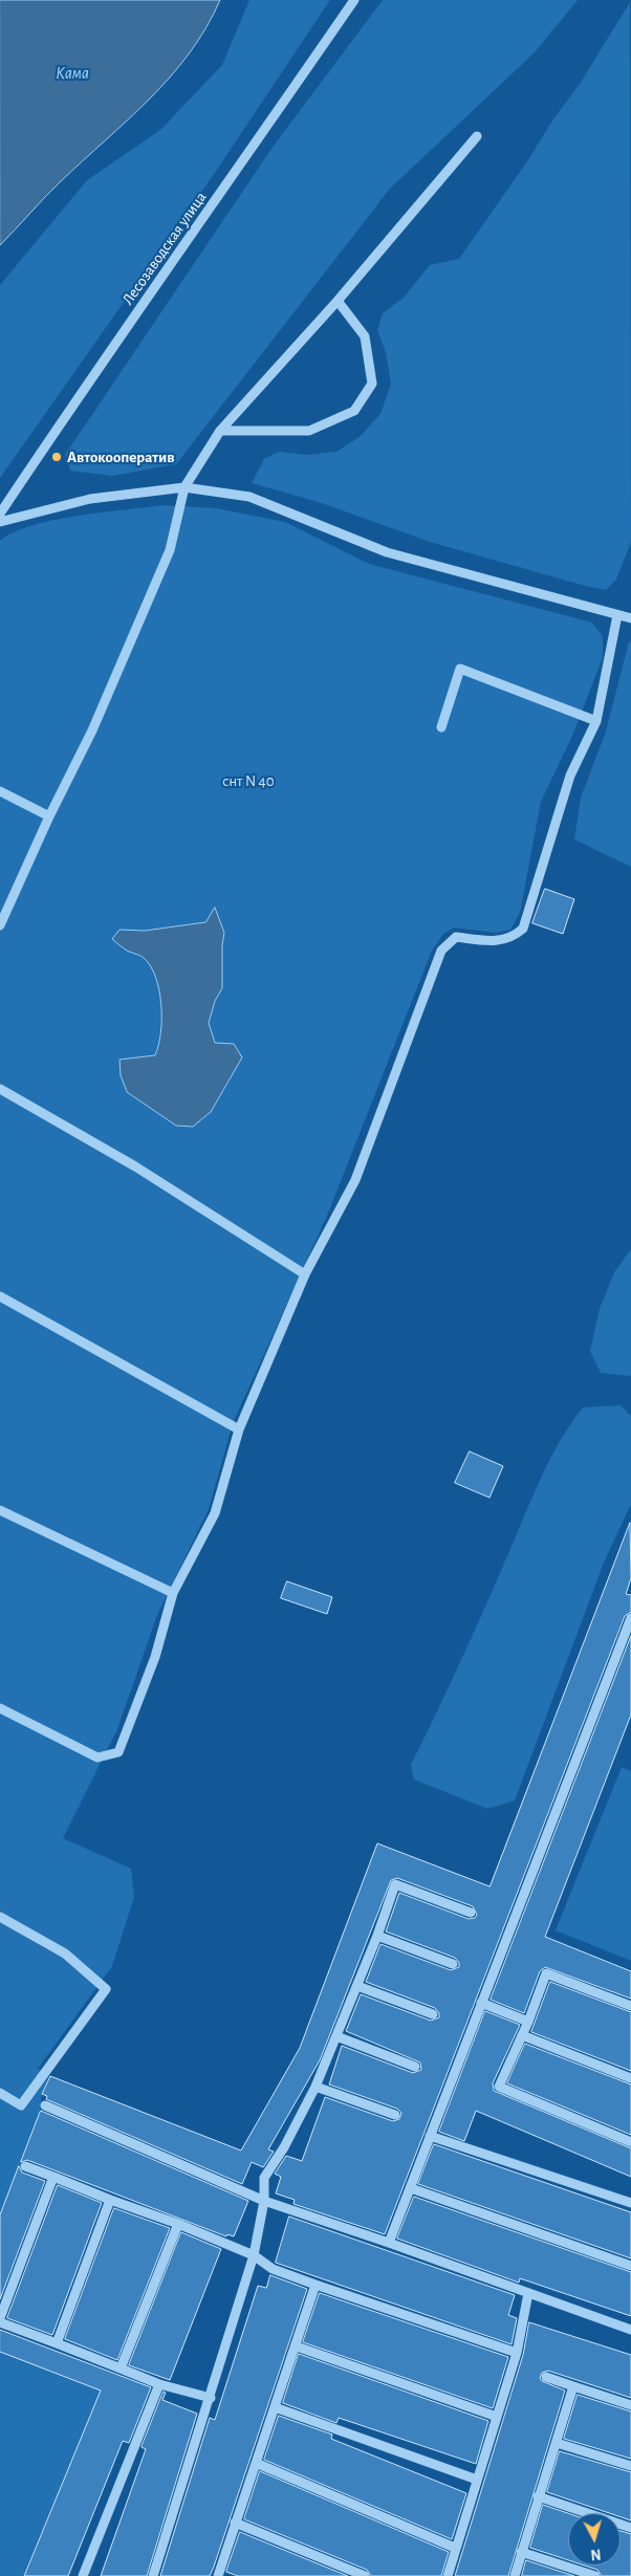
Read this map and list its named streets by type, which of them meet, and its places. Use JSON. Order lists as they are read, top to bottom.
{
  "streets": {
    "street": ["Лесозаводская улица"]
  },
  "water": ["Кама"],
  "parks": ["снт N 40"],
  "places": ["Автокооператив"],
  "north": "bottom"
}
